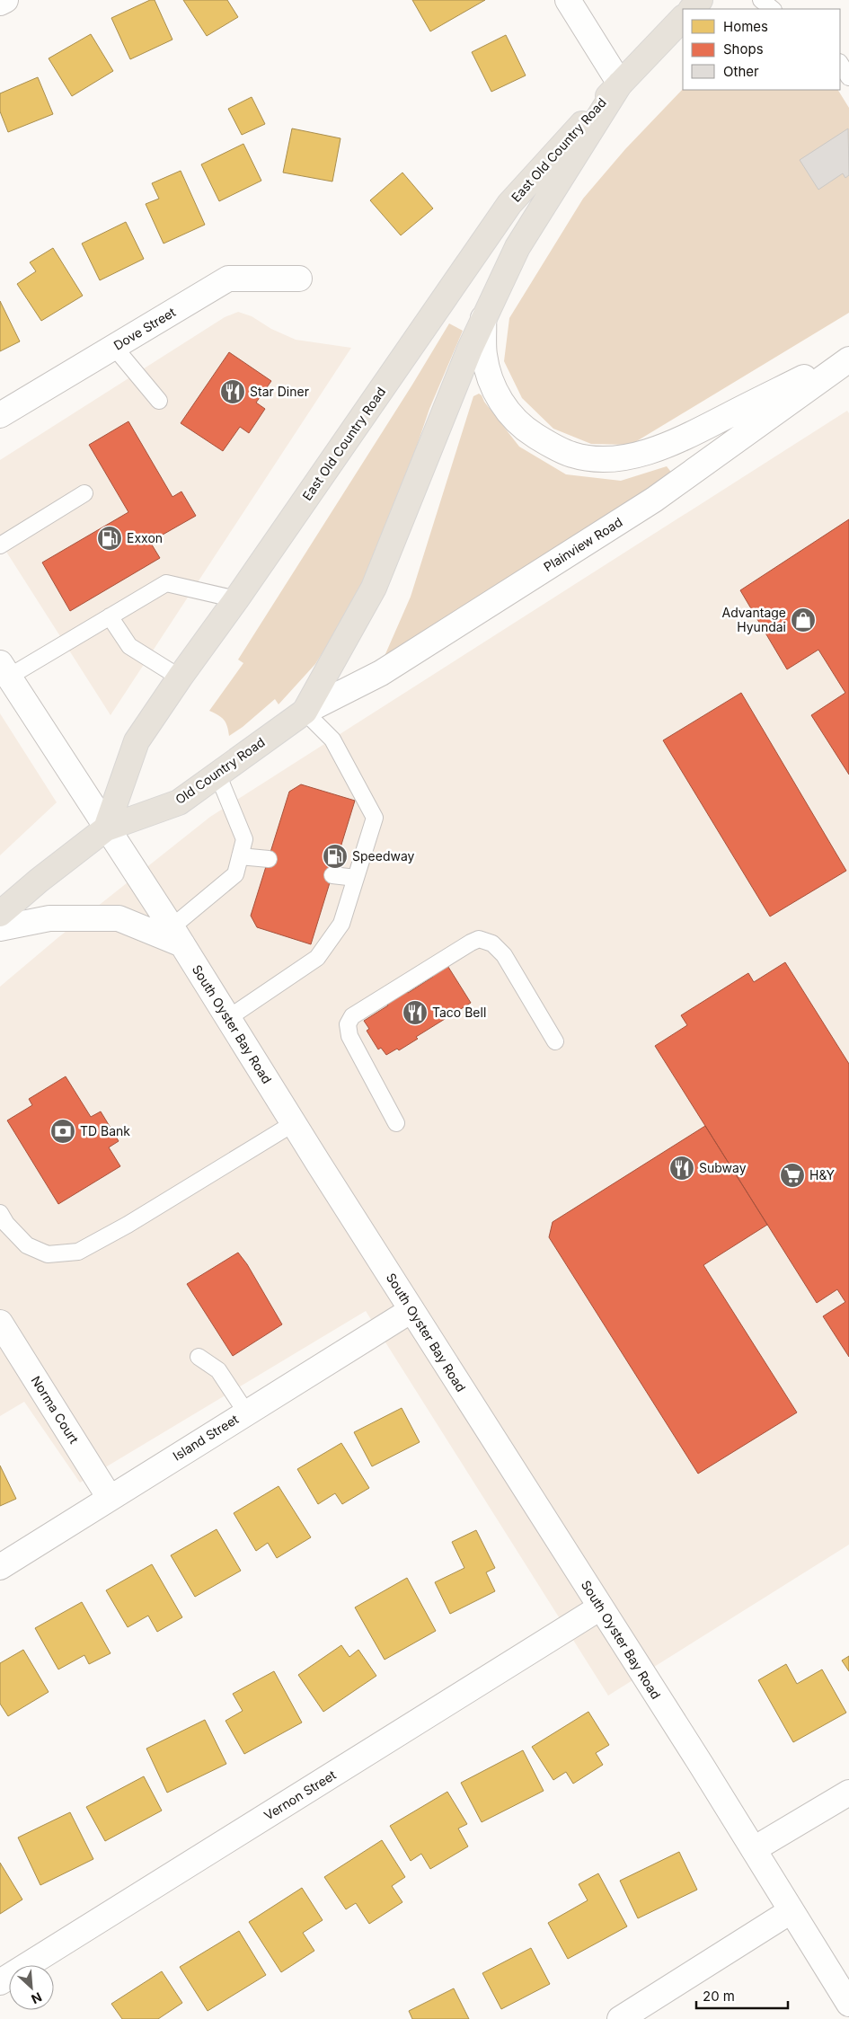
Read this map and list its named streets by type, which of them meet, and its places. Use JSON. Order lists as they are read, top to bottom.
{
  "streets": {
    "main road": [
      "East Old Country Road",
      "Dove Street",
      "Plainview Road",
      "Old Country Road",
      "South Oyster Bay Road",
      "Norma Court",
      "Island Street",
      "Vernon Street"
    ]
  },
  "crossings": [
    ["East Old Country Road", "Plainview Road"],
    ["East Old Country Road", "Old Country Road"],
    ["East Old Country Road", "South Oyster Bay Road"],
    ["Plainview Road", "Old Country Road"],
    ["Old Country Road", "South Oyster Bay Road"],
    ["South Oyster Bay Road", "Island Street"],
    ["South Oyster Bay Road", "Vernon Street"],
    ["Norma Court", "Island Street"]
  ],
  "places": {
    "restaurant": ["Star Diner", "Taco Bell", "Subway"],
    "fuel station": ["Exxon", "Speedway"],
    "shop": ["Advantage Hyundai"],
    "bank": ["TD Bank"],
    "supermarket": ["H&Y"]
  },
  "legend": ["Homes", "Shops", "Other"],
  "scale_bar": "20 m",
  "north": "bottom right"
}
